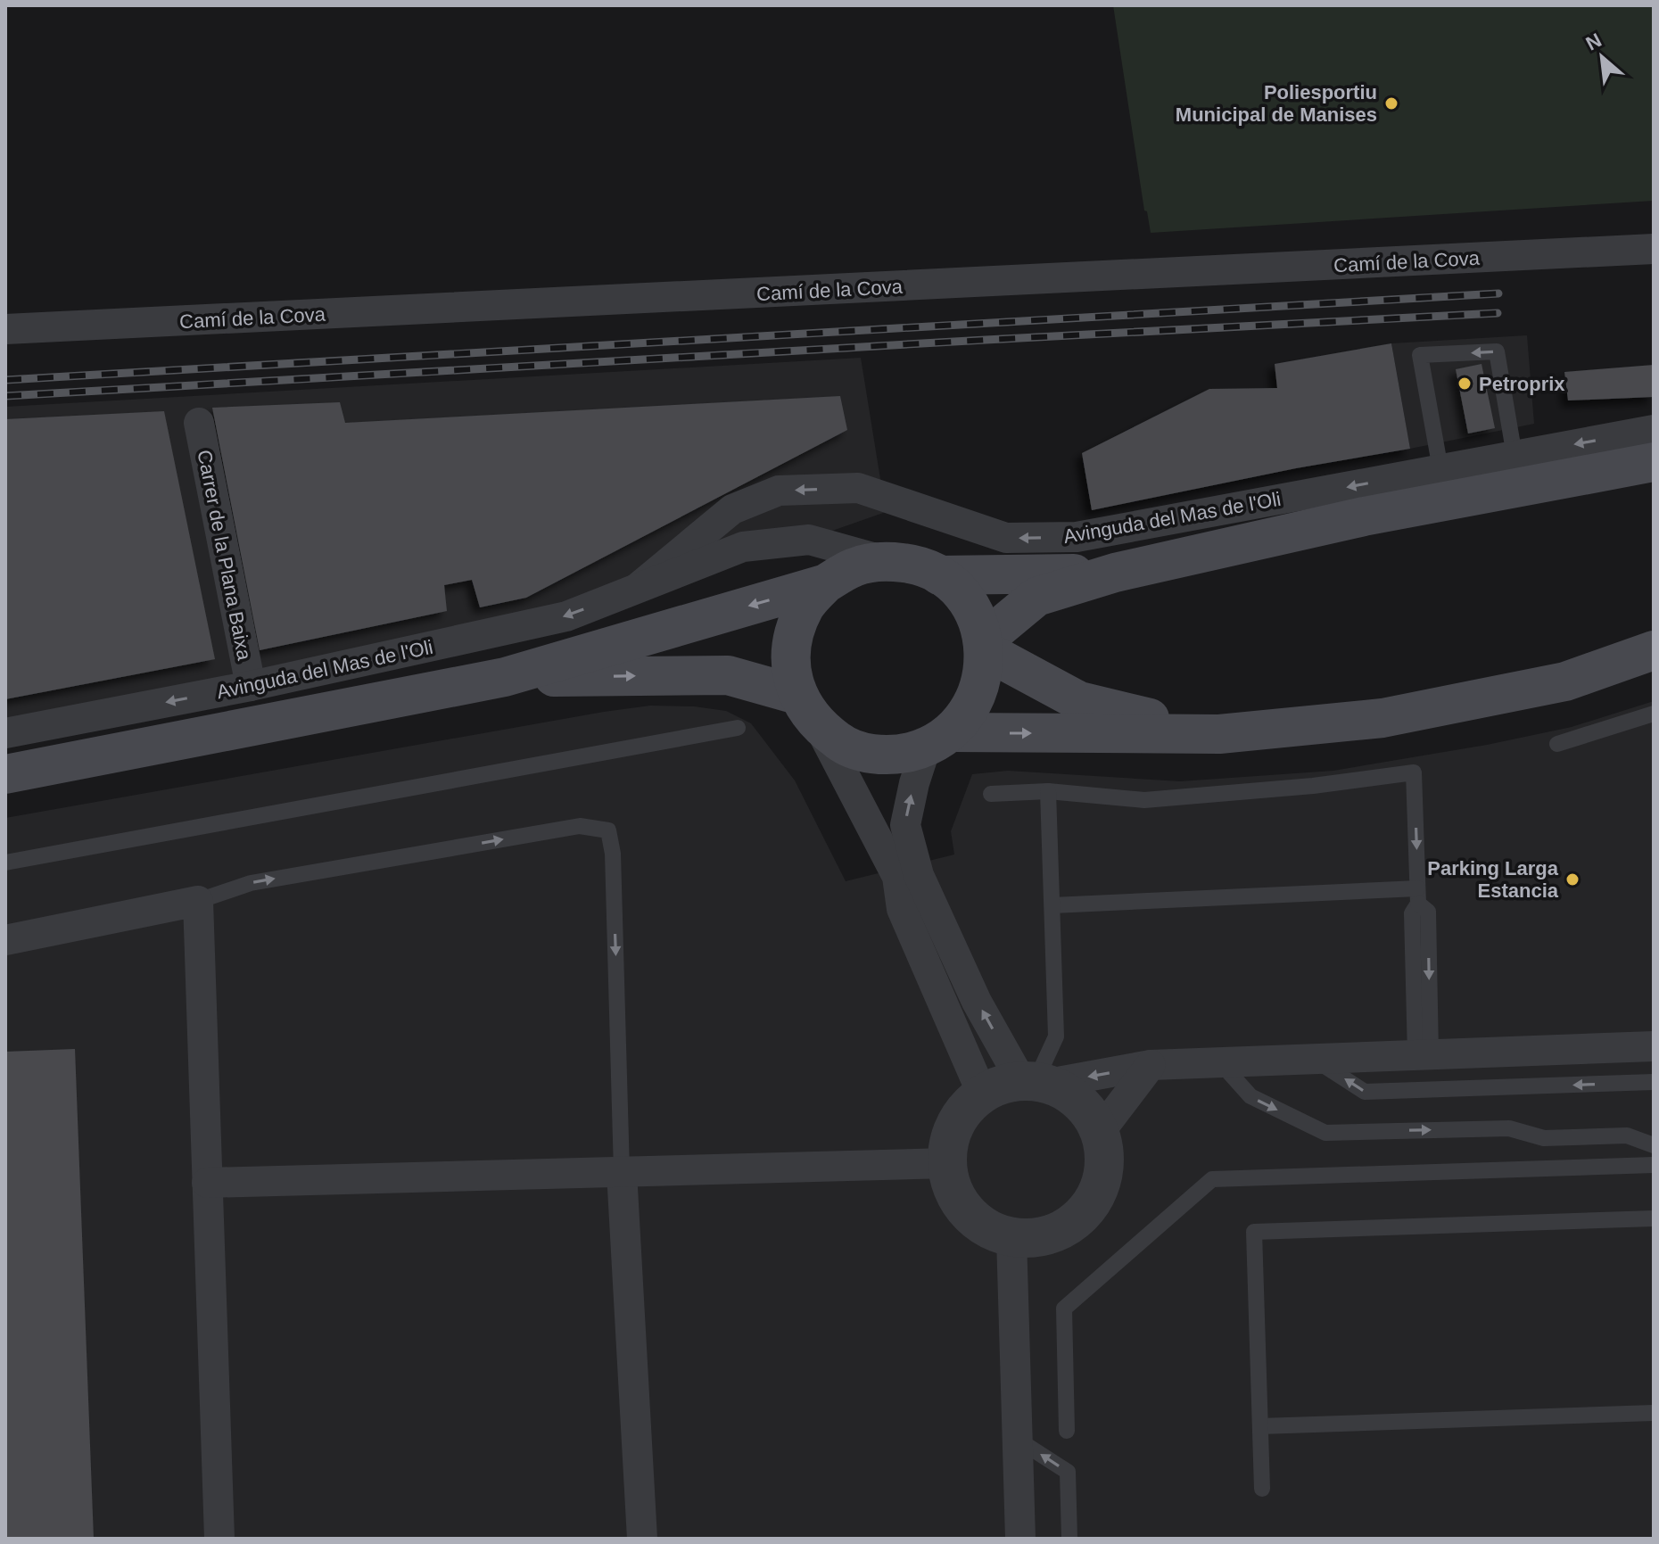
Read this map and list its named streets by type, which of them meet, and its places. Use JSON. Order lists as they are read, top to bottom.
{
  "streets": {
    "street": ["Camí de la Cova", "Avinguda del Mas de l'Oli", "Carrer de la Plana Baixa"]
  },
  "crossings": [
    ["Avinguda del Mas de l'Oli", "Carrer de la Plana Baixa"]
  ],
  "one_way": ["Avinguda del Mas de l'Oli"],
  "places": ["Poliesportiu Municipal de Manises", "Petroprix", "Parking Larga Estancia"],
  "north": "top left"
}
